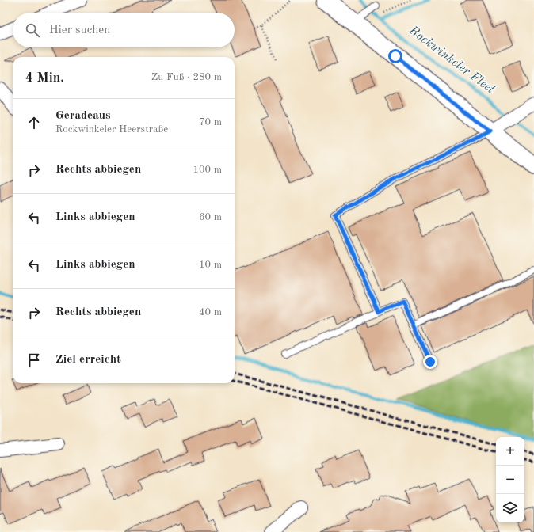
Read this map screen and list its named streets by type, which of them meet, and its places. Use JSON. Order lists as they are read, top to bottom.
{
  "water": ["Rockwinkeler Fleet"],
  "page": {
    "search": "Hier suchen",
    "heading": ["4 Min.", "Zu Fuß · 280 m"],
    "list": [
      ["Geradeaus", "Rockwinkeler Heerstraße", "70 m"],
      ["Rechts abbiegen", "100 m"],
      ["Links abbiegen", "60 m"],
      ["Links abbiegen", "10 m"],
      ["Rechts abbiegen", "40 m"],
      "Ziel erreicht"
    ],
    "map_buttons": ["+", "−"]
  }
}
